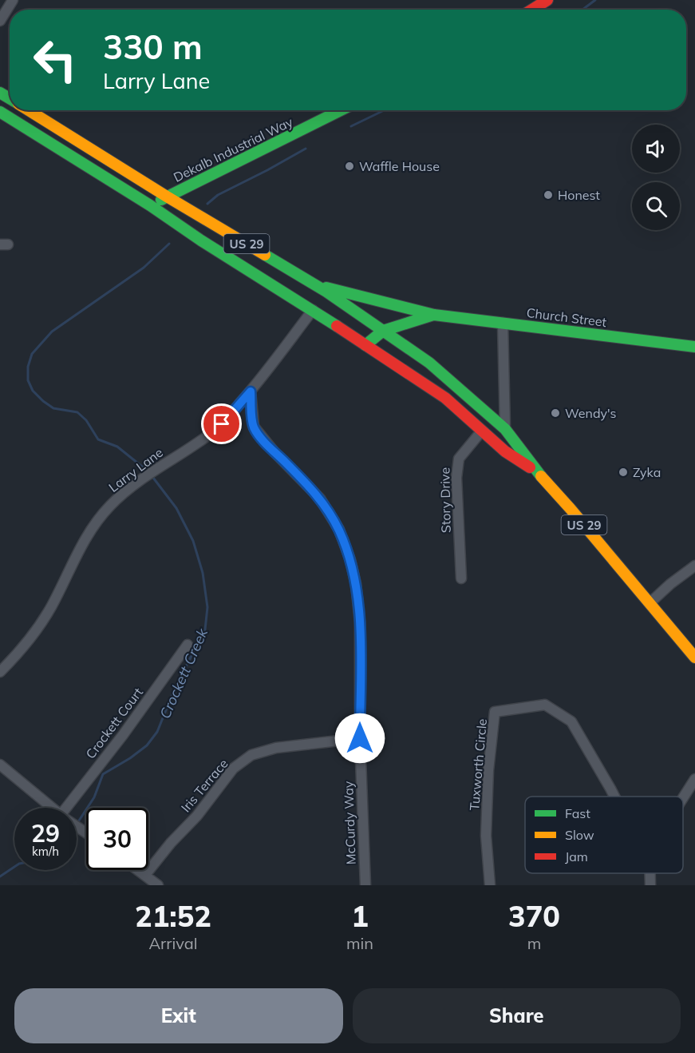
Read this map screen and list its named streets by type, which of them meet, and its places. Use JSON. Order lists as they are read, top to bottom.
{
  "streets": {
    "main road": ["Dekalb Industrial Way", "US 29", "Church Street"],
    "street": [
      "Larry Lane",
      "Story Drive",
      "Crockett Court",
      "Tuxworth Circle",
      "Iris Terrace",
      "McCurdy Way"
    ]
  },
  "crossings": [
    ["Dekalb Industrial Way", "US 29"],
    ["US 29", "Church Street"],
    ["US 29", "Larry Lane"],
    ["US 29", "Story Drive"],
    ["Larry Lane", "McCurdy Way"],
    ["Iris Terrace", "McCurdy Way"]
  ],
  "water": ["Crockett Creek"],
  "places": [
    "Waffle House",
    "Honest",
    "Wendy's",
    "Zyka"
  ],
  "legend": ["Fast", "Slow", "Jam"],
  "page": {
    "turn": ["330 m", "Larry Lane"],
    "speed": "29 km/h",
    "limit": "30",
    "eta": [
      "21:52",
      "Arrival",
      "1",
      "min",
      "370",
      "m"
    ],
    "buttons": ["Exit", "Share"]
  }
}
